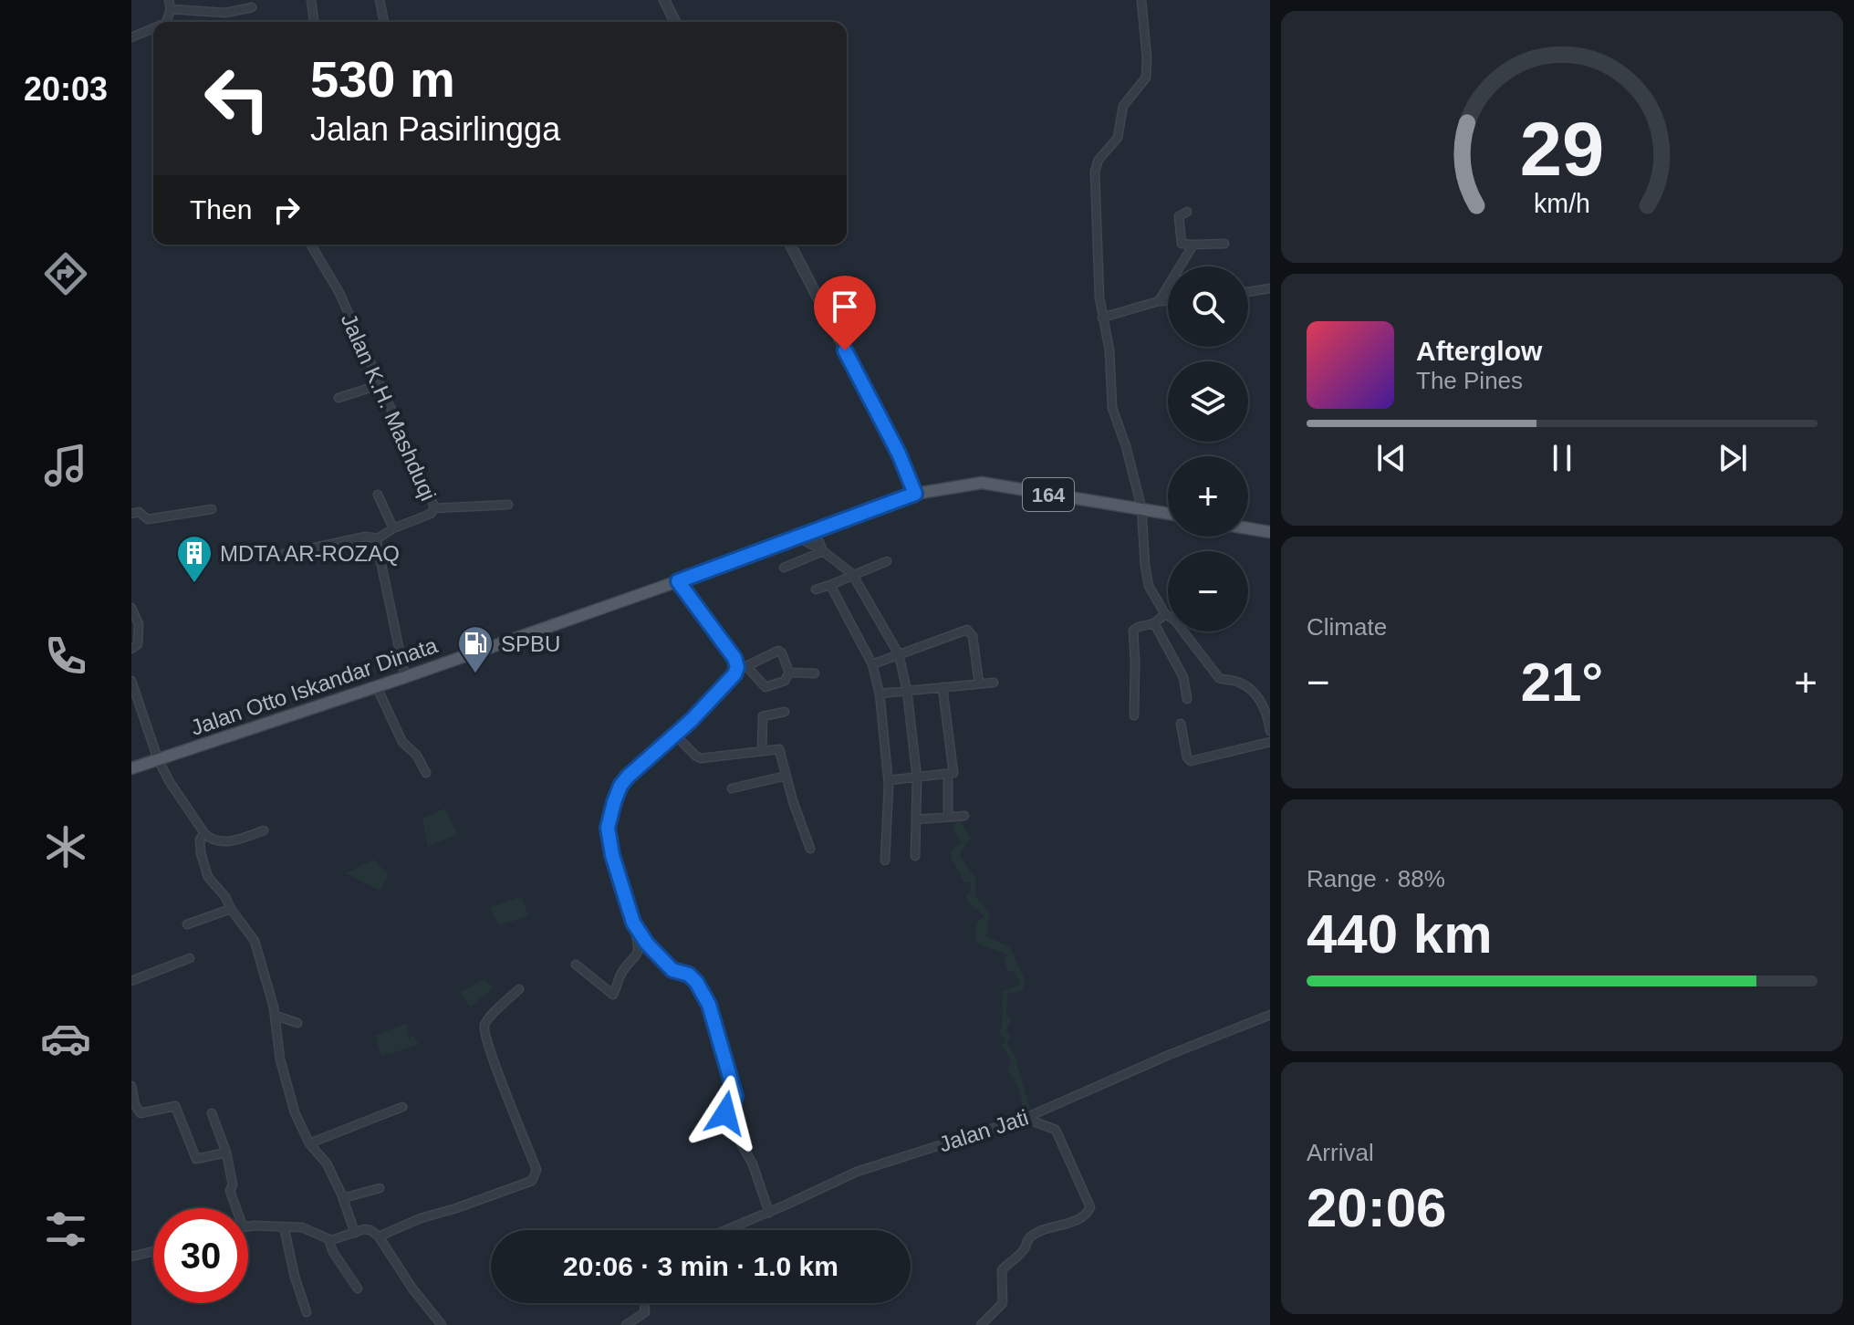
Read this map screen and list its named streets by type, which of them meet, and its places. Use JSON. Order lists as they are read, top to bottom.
{
  "streets": {
    "main road": ["164", "Jalan Otto Iskandar Dinata"],
    "street": ["Jalan K.H. Mashduqi", "Jalan Jati"]
  },
  "places": {
    "building": ["MDTA AR-ROZAQ"],
    "fuel station": ["SPBU"]
  },
  "page": {
    "tabs": "20:03",
    "turn": ["530 m", "Jalan Pasirlingga"],
    "then": "Then",
    "map_buttons": ["+", "−"],
    "song": ["Afterglow", "The Pines"],
    "tile": [
      "Climate",
      ["Range · 88%", "440 km"],
      ["Arrival", "20:06"]
    ],
    "heat": ["−", "21°", "+"],
    "limit": "30",
    "trip": "20:06 · 3 min · 1.0 km",
    "gauge": ["29", "km/h"]
  }
}
